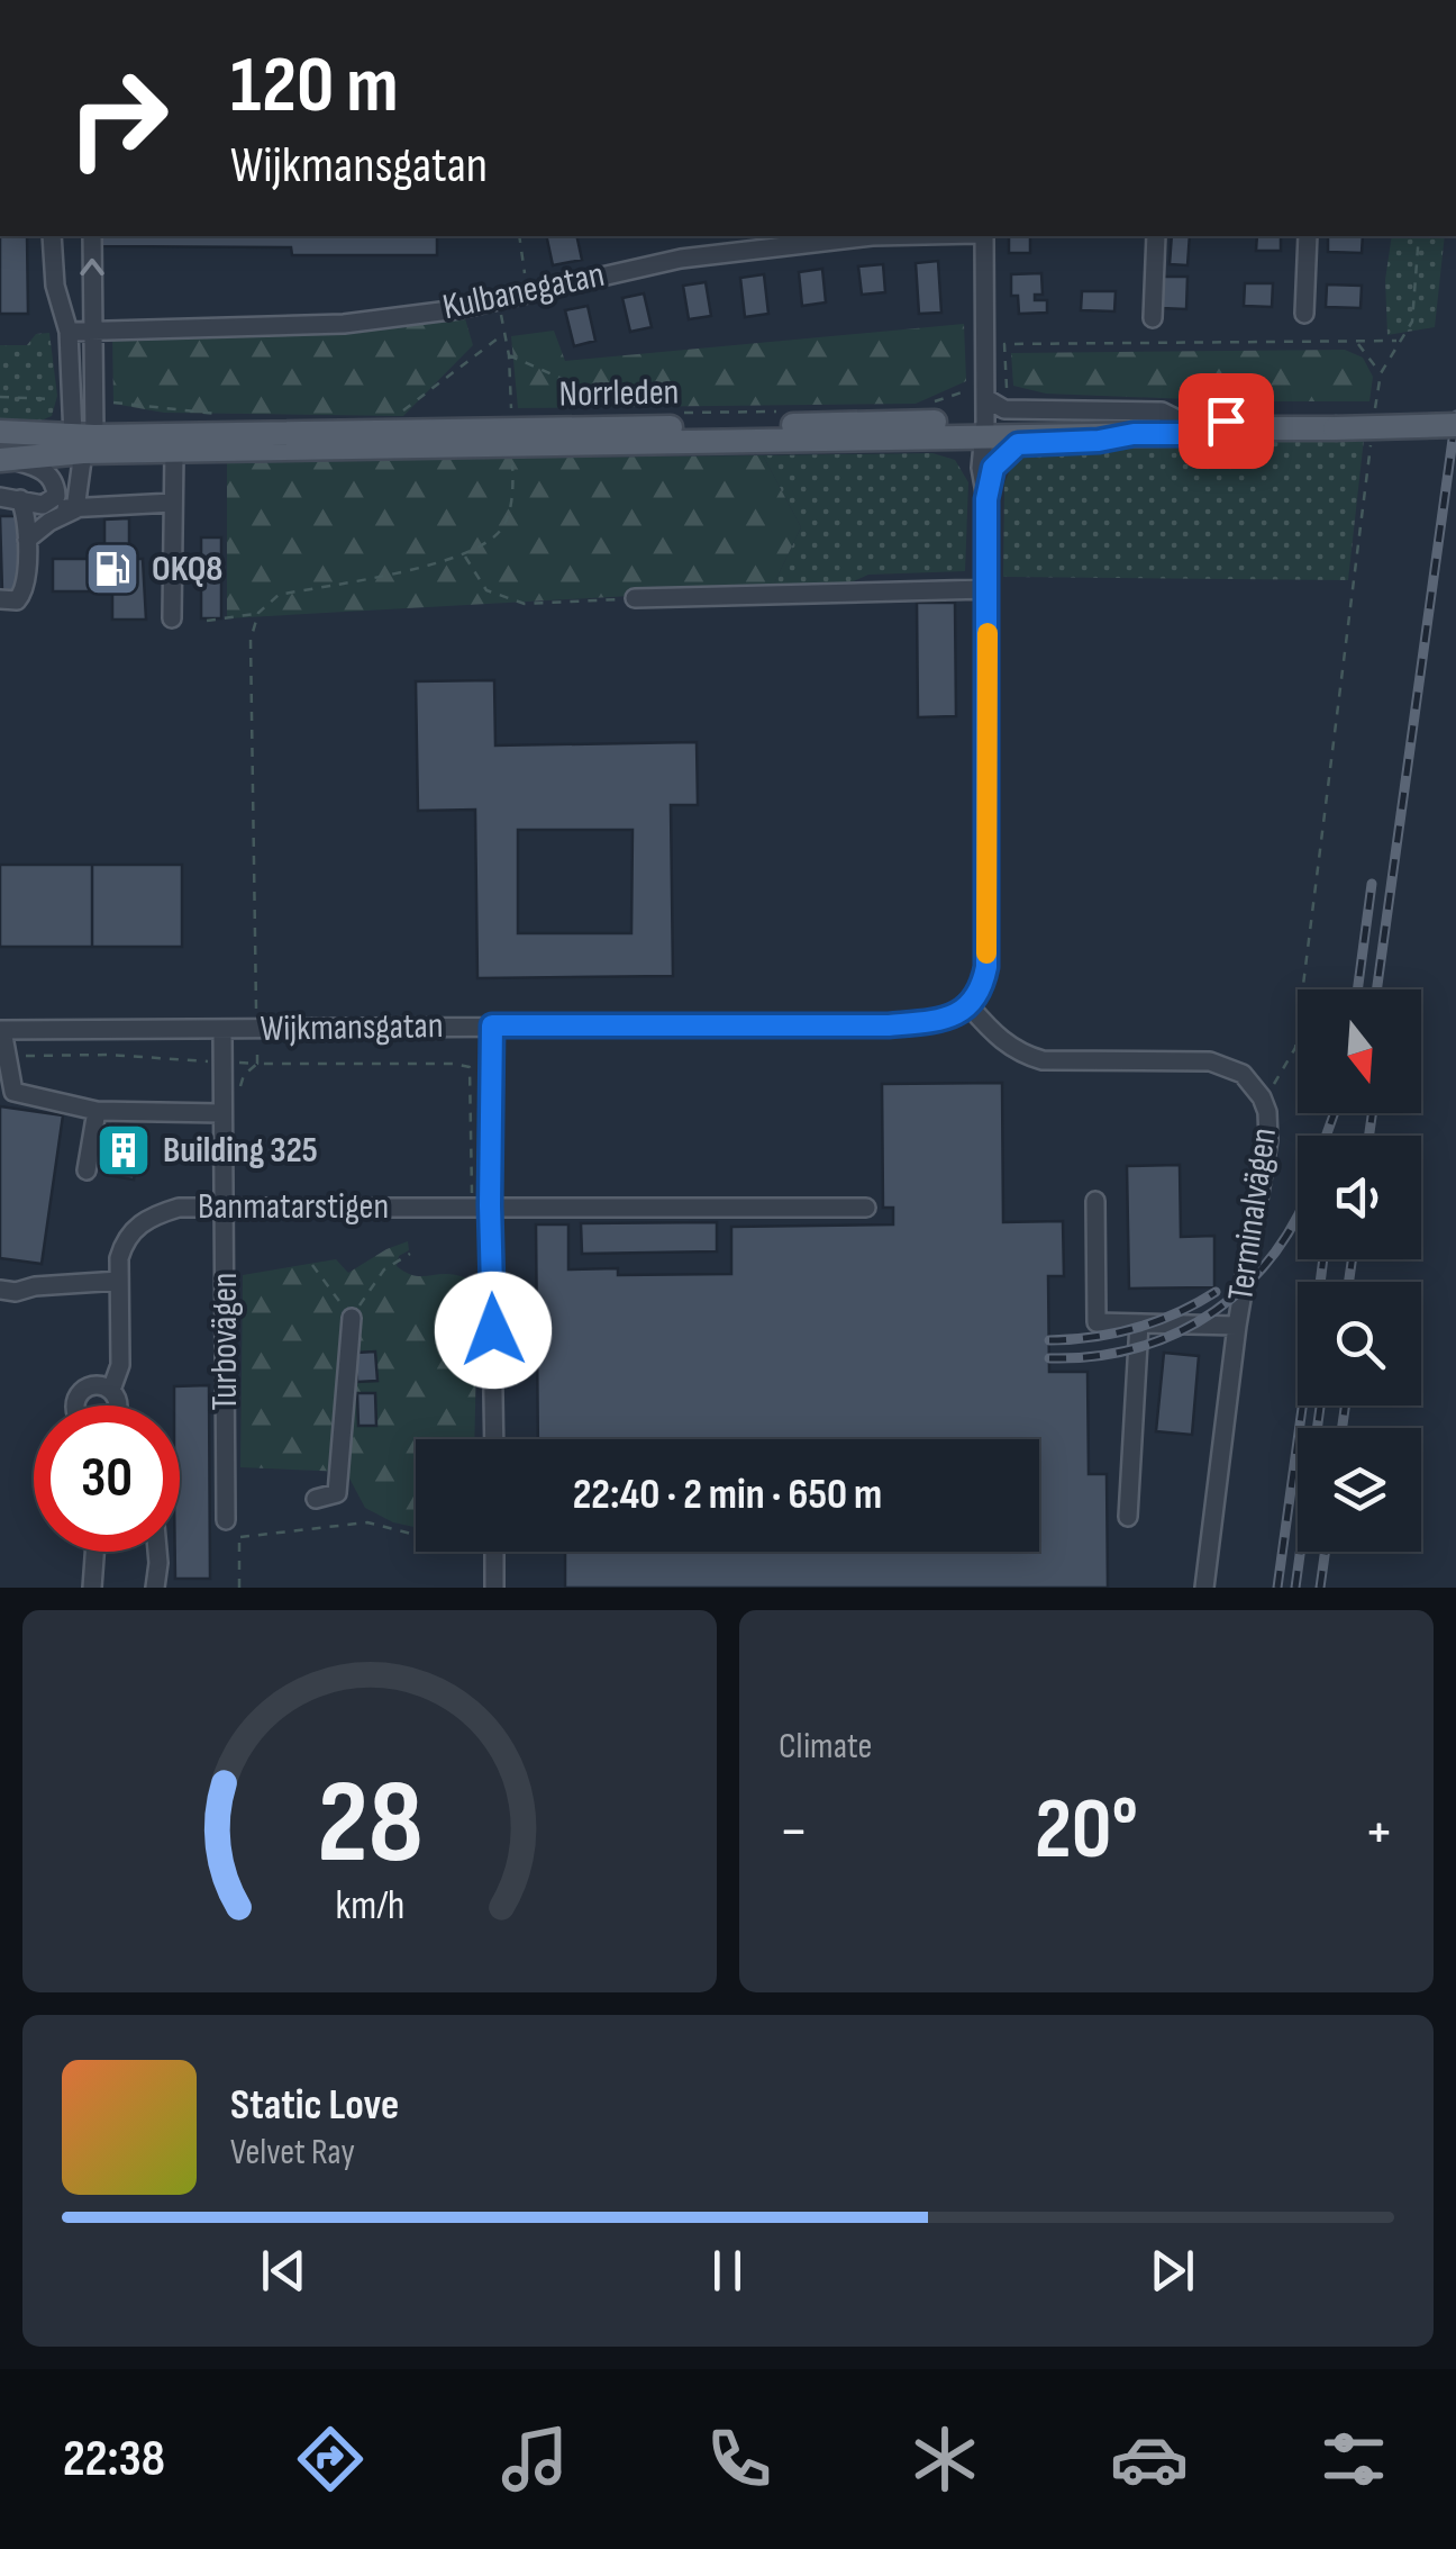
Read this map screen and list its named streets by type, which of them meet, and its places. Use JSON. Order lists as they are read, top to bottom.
{
  "streets": {
    "main road": ["Norrleden"],
    "street": [
      "Kulbanegatan",
      "Wijkmansgatan",
      "Banmatarstigen",
      "Terminalvägen",
      "Turbovägen"
    ]
  },
  "crossings": [
    ["Wijkmansgatan", "Terminalvägen"],
    ["Wijkmansgatan", "Turbovägen"],
    ["Banmatarstigen", "Turbovägen"]
  ],
  "places": {
    "fuel station": ["OKQ8"],
    "building": ["Building 325"]
  },
  "north": "bottom",
  "page": {
    "turn": ["120 m", "Wijkmansgatan"],
    "limit": "30",
    "trip": "22:40 · 2 min · 650 m",
    "tile": "Climate",
    "heat": ["−", "20°", "+"],
    "song": ["Static Love", "Velvet Ray"],
    "tabs": "22:38",
    "gauge": ["28", "km/h"]
  }
}
